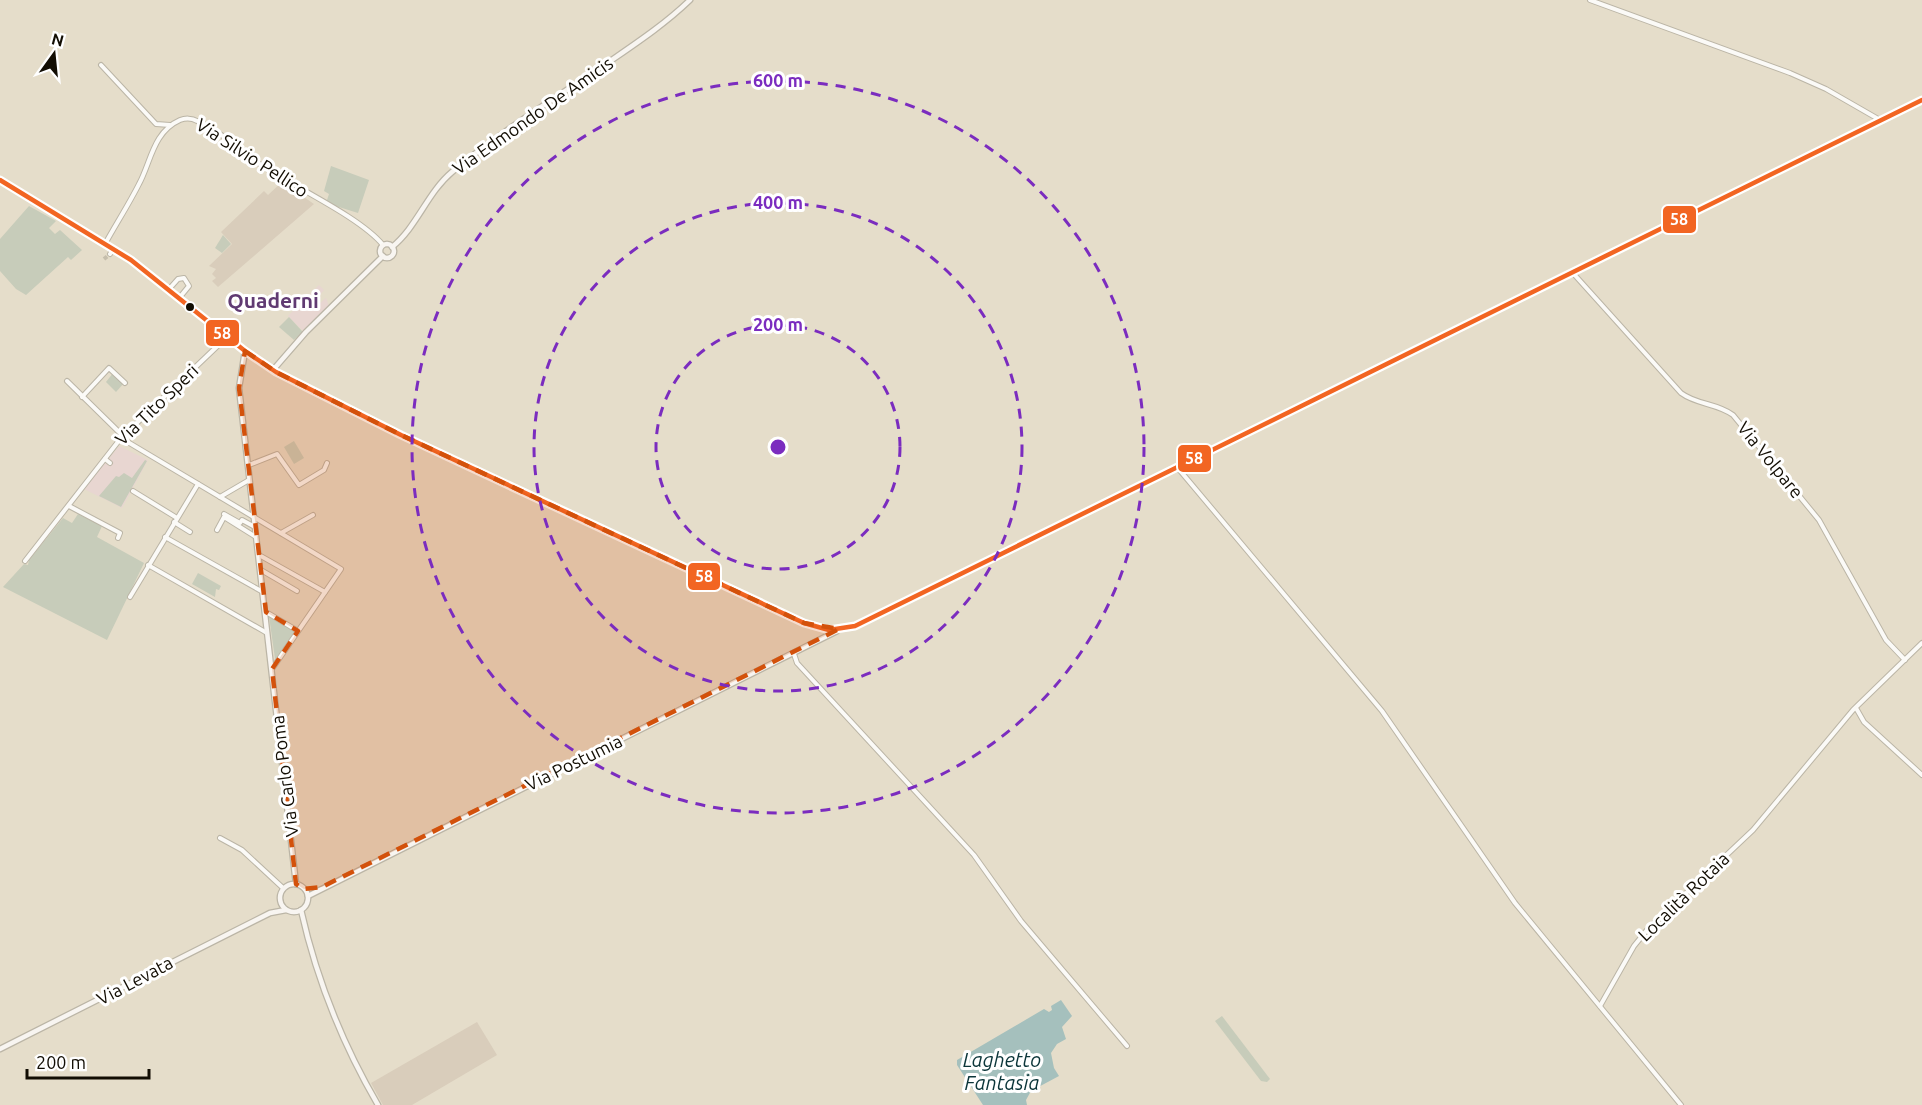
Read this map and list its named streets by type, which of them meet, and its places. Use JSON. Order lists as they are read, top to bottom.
{
  "streets": {
    "main road": [
      "Via Edmondo De Amicis",
      "Via Postumia",
      "Via Carlo Poma",
      "Via Levata"
    ],
    "street": [
      "Via Silvio Pellico",
      "Via Tito Speri",
      "Via Volpare",
      "Località Rotaia"
    ]
  },
  "crossings": [
    ["Via Postumia", "Via Carlo Poma"],
    ["Via Postumia", "Via Levata"],
    ["Via Carlo Poma", "Via Levata"]
  ],
  "districts": ["Quaderni"],
  "water": ["Laghetto Fantasia"],
  "lines": ["transit line 58"],
  "scale_bar": "200 m",
  "north": "top",
  "rings": ["600 m", "400 m", "200 m"]
}
